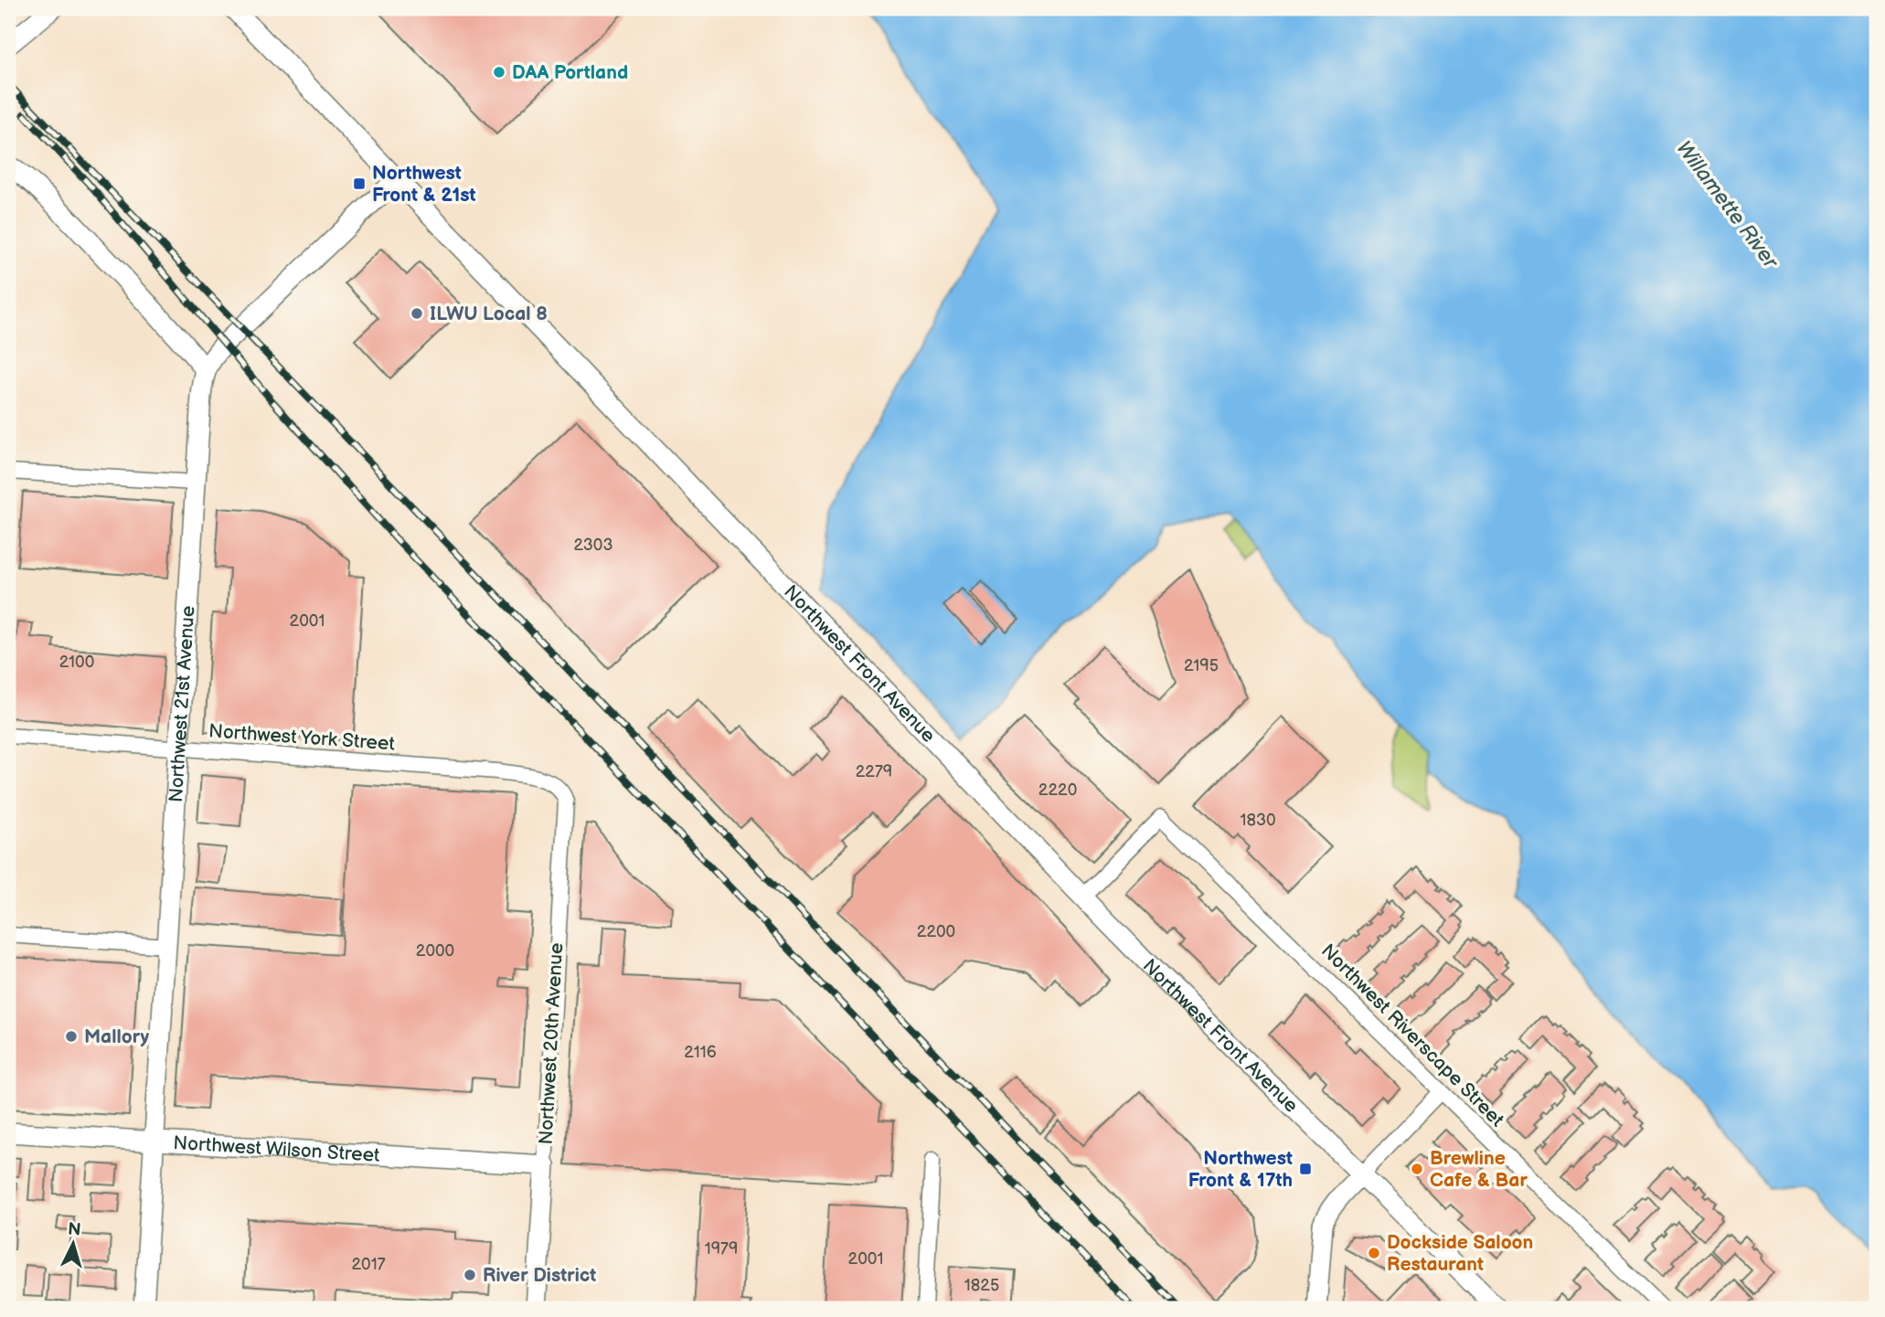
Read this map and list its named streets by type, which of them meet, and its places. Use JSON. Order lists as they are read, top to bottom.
{
  "streets": {
    "street": [
      "Northwest Front Avenue",
      "Northwest 21st Avenue",
      "Northwest York Street",
      "Northwest Riverscape Street",
      "Northwest 20th Avenue",
      "Northwest Wilson Street"
    ]
  },
  "crossings": [
    ["Northwest Front Avenue", "Northwest 21st Avenue"],
    ["Northwest Front Avenue", "Northwest Riverscape Street"],
    ["Northwest 21st Avenue", "Northwest York Street"],
    ["Northwest 21st Avenue", "Northwest Wilson Street"],
    ["Northwest York Street", "Northwest 20th Avenue"],
    ["Northwest 20th Avenue", "Northwest Wilson Street"]
  ],
  "water": ["Willamette River"],
  "places": {
    "other": [
      "DAA Portland",
      "ILWU Local 8",
      "Mallory",
      "Brewline Cafe & Bar",
      "Dockside Saloon Restaurant",
      "River District"
    ],
    "transit": ["Northwest Front & 21st", "Northwest Front & 17th"]
  },
  "house_numbers": [
    "2303",
    "2001",
    "2100",
    "2195",
    "2279",
    "2220",
    "1830",
    "2200",
    "2000",
    "2116",
    "1979",
    "2001",
    "2017",
    "1825"
  ],
  "north": "top"
}
